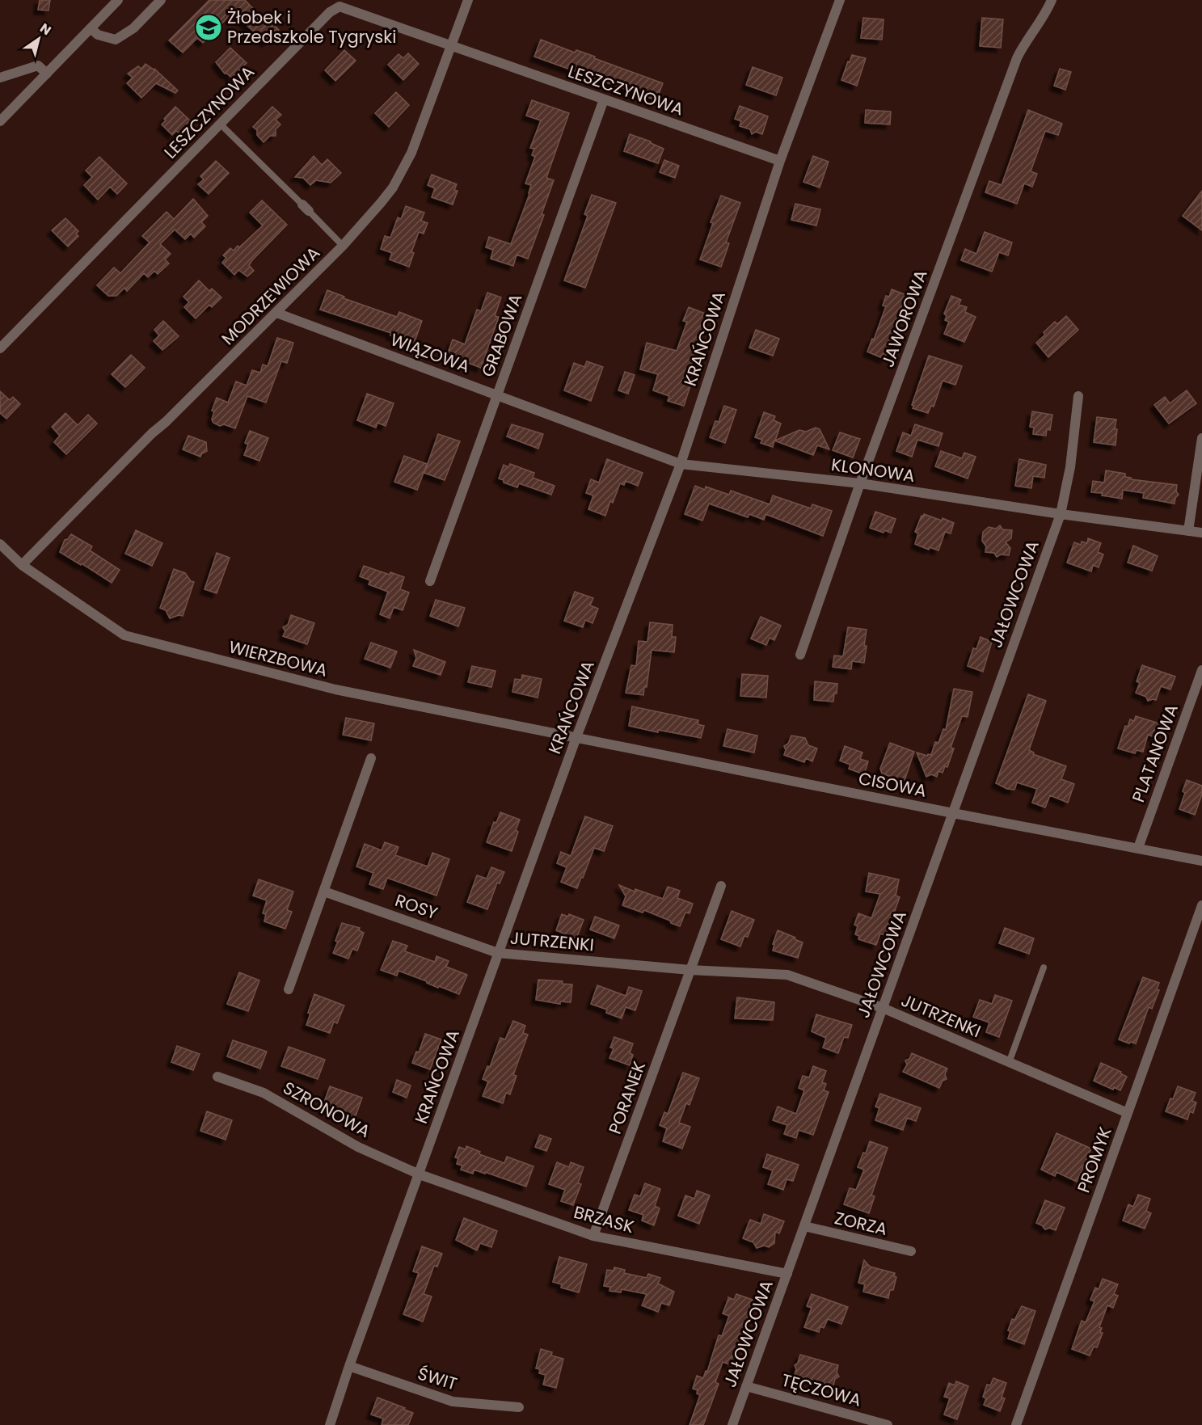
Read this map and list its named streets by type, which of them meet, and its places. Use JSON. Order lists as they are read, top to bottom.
{
  "streets": {
    "street": [
      "LESZCZYNOWA",
      "MODRZEWIOWA",
      "JAWOROWA",
      "GRABOWA",
      "KRAŃCOWA",
      "WIĄZOWA",
      "KLONOWA",
      "JAŁOWCOWA",
      "WIERZBOWA",
      "PLATANOWA",
      "CISOWA",
      "ROSY",
      "JUTRZENKI",
      "PORANEK",
      "SZRONOWA",
      "PROMYK",
      "BRZASK",
      "ZORZA",
      "ŚWIT",
      "TĘCZOWA"
    ]
  },
  "crossings": [
    ["LESZCZYNOWA", "MODRZEWIOWA"],
    ["LESZCZYNOWA", "GRABOWA"],
    ["LESZCZYNOWA", "KRAŃCOWA"],
    ["MODRZEWIOWA", "WIĄZOWA"],
    ["MODRZEWIOWA", "WIERZBOWA"],
    ["JAWOROWA", "KLONOWA"],
    ["GRABOWA", "WIĄZOWA"],
    ["KRAŃCOWA", "WIĄZOWA"],
    ["KRAŃCOWA", "KLONOWA"],
    ["KRAŃCOWA", "WIERZBOWA"],
    ["KRAŃCOWA", "CISOWA"],
    ["KRAŃCOWA", "ROSY"],
    ["KRAŃCOWA", "JUTRZENKI"],
    ["KRAŃCOWA", "SZRONOWA"],
    ["KRAŃCOWA", "BRZASK"],
    ["KRAŃCOWA", "ŚWIT"],
    ["WIĄZOWA", "KLONOWA"],
    ["KLONOWA", "JAŁOWCOWA"],
    ["JAŁOWCOWA", "CISOWA"],
    ["JAŁOWCOWA", "JUTRZENKI"],
    ["JAŁOWCOWA", "BRZASK"],
    ["JAŁOWCOWA", "ZORZA"],
    ["JAŁOWCOWA", "TĘCZOWA"],
    ["WIERZBOWA", "CISOWA"],
    ["PLATANOWA", "CISOWA"],
    ["ROSY", "JUTRZENKI"],
    ["JUTRZENKI", "PORANEK"],
    ["JUTRZENKI", "PROMYK"],
    ["PORANEK", "BRZASK"],
    ["SZRONOWA", "BRZASK"]
  ],
  "places": {
    "school or university": ["Żłobek i Przedszkole Tygryski"]
  },
  "north": "top right"
}
